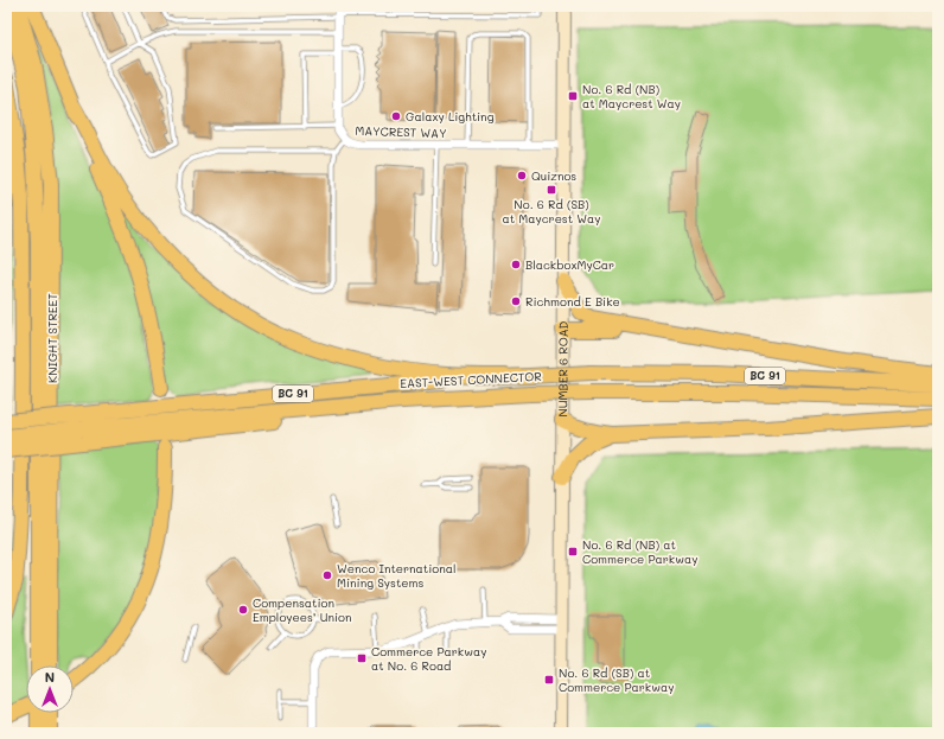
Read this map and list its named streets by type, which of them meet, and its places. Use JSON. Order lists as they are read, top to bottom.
{
  "streets": {
    "highway": ["KNIGHT STREET", "BC 91", "EAST-WEST CONNECTOR"],
    "main road": ["NUMBER 6 ROAD"],
    "street": ["MAYCREST WAY"]
  },
  "crossings": [
    ["MAYCREST WAY", "NUMBER 6 ROAD"]
  ],
  "places": {
    "transit": [
      "No. 6 Rd (NB) at Maycrest Way",
      "No. 6 Rd (SB) at Maycrest Way",
      "No. 6 Rd (NB) at Commerce Parkway",
      "Commerce Parkway at No. 6 Road",
      "No. 6 Rd (SB) at Commerce Parkway"
    ],
    "other": [
      "Galaxy Lighting",
      "Quiznos",
      "BlackboxMyCar",
      "Richmond E Bike",
      "Wenco International Mining Systems",
      "Compensation Employees’ Union"
    ]
  },
  "north": "top"
}
